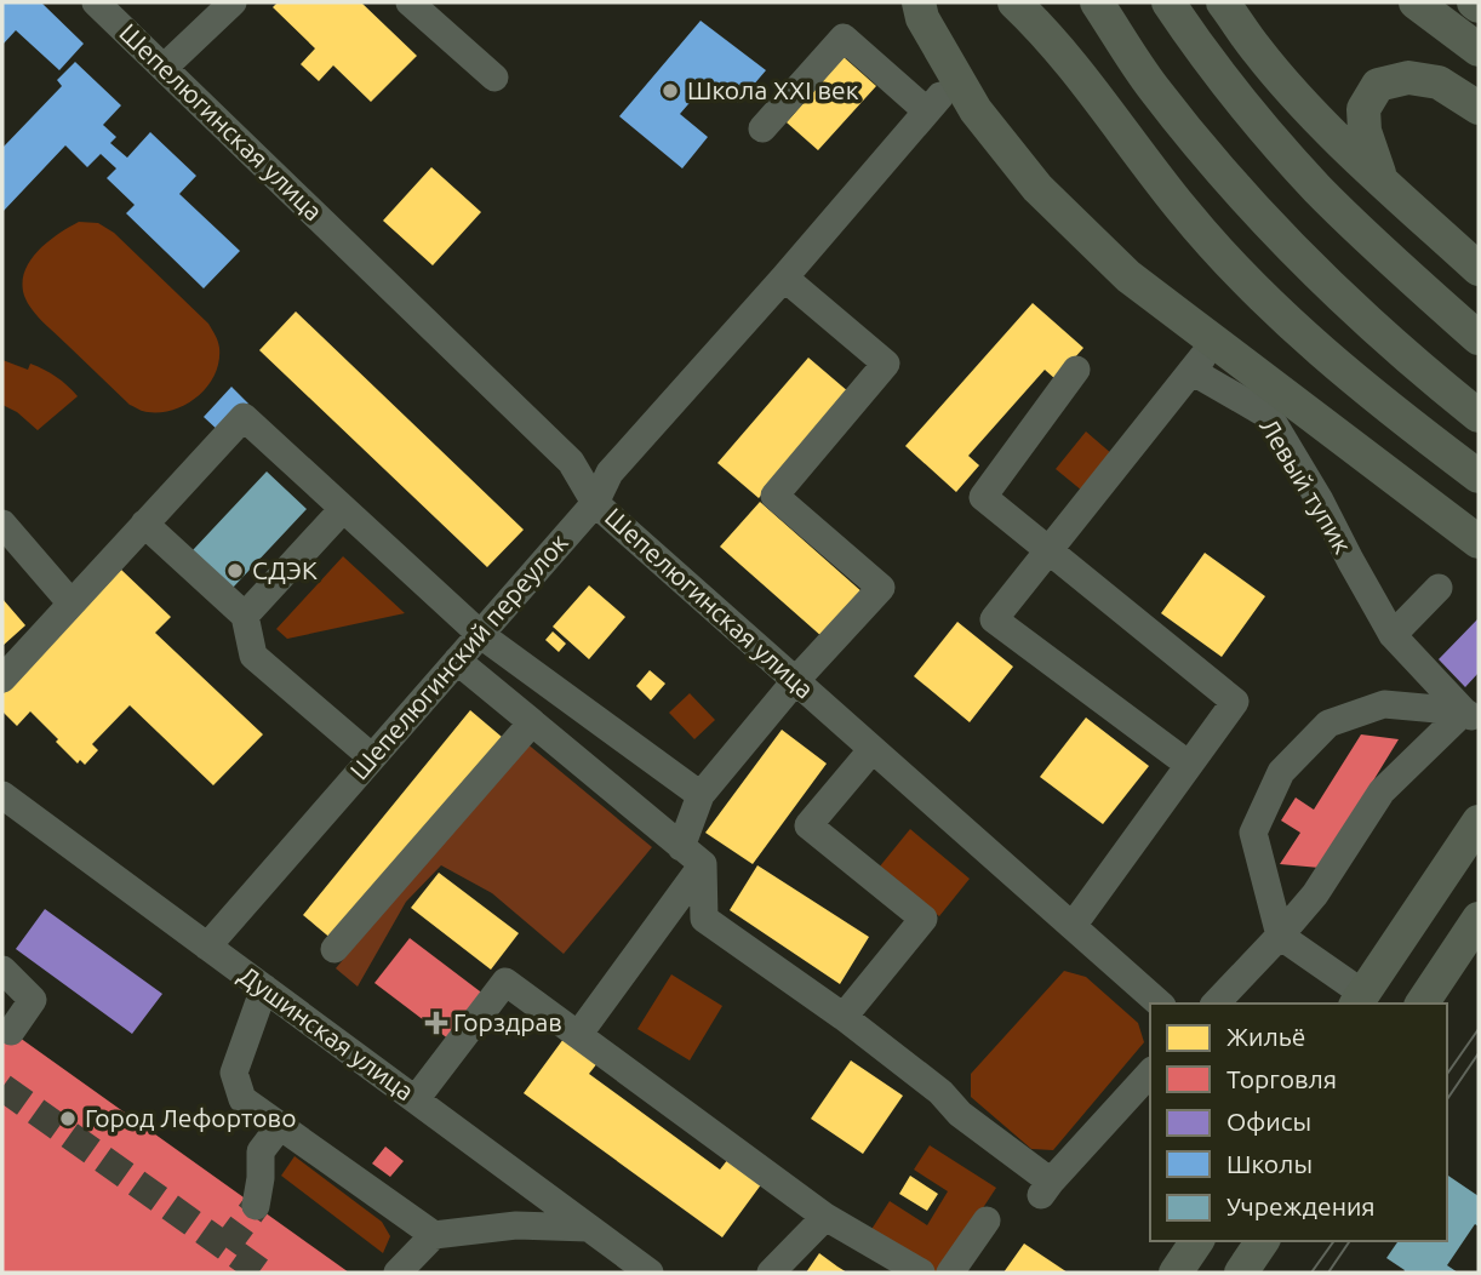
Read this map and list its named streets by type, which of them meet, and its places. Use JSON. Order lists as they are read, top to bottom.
{
  "streets": {
    "street": [
      "Шепелюгинская улица",
      "Левый тупик",
      "Шепелюгинский переулок",
      "Душинская улица"
    ]
  },
  "crossings": [
    ["Шепелюгинская улица", "Шепелюгинский переулок"],
    ["Шепелюгинский переулок", "Душинская улица"]
  ],
  "places": {
    "other": ["Школа XXI век", "СДЭК", "Город Лефортово"],
    "health": ["Горздрав"]
  },
  "legend": [
    "Жильё",
    "Торговля",
    "Офисы",
    "Школы",
    "Учреждения"
  ]
}
